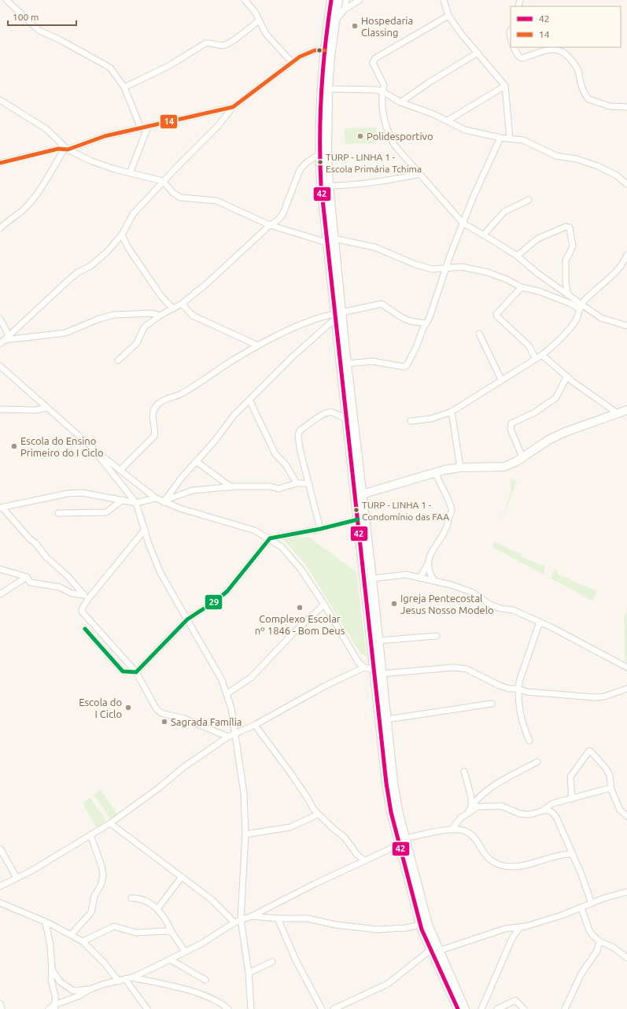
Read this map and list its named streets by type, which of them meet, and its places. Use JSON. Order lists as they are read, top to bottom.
{
  "places": [
    "Hospedaria Classing",
    "Polidesportivo",
    "TURP - LINHA 1 - Escola Primária Tchima",
    "Escola do Ensino Primeiro do I Ciclo",
    "TURP - LINHA 1 - Condomínio das FAA",
    "Igreja Pentecostal Jesus Nosso Modelo",
    "Complexo Escolar nº 1846 - Bom Deus",
    "Escola do I Ciclo",
    "Sagrada Família"
  ],
  "lines": ["transit line 42", "transit line 14", "transit line 29"],
  "legend": ["42", "14"],
  "scale_bar": "100 m"
}
